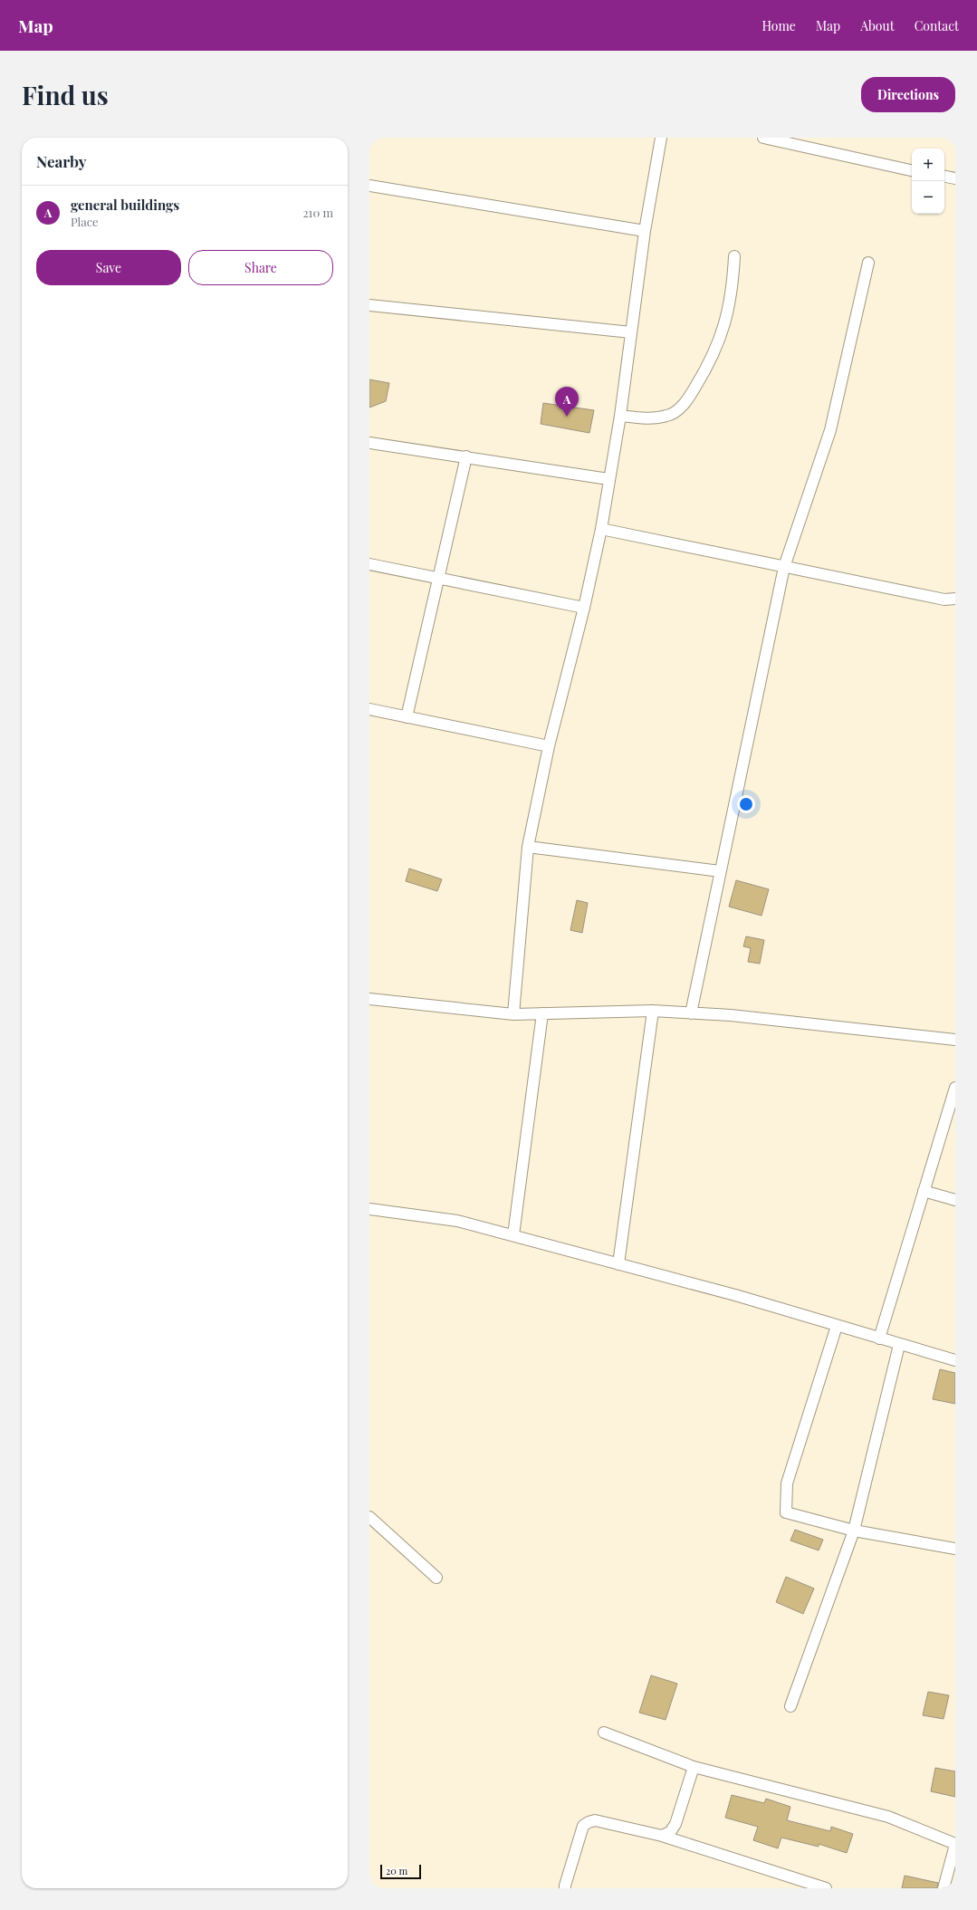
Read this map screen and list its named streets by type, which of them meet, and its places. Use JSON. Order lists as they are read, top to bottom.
{
  "scale_bar": "20 m",
  "page": {
    "header": "Map",
    "nav": [
      "Home",
      "Map",
      "About",
      "Contact"
    ],
    "buttons": [
      "Directions",
      ["Save", "Share"]
    ],
    "title": "Find us",
    "heading": "Nearby",
    "map_buttons": ["+", "−"],
    "list": [
      {
        "mark": "A",
        "name": "general buildings",
        "note": "Place",
        "value": "210 m"
      }
    ],
    "pins": "A",
    "scale": "20 m"
  }
}
